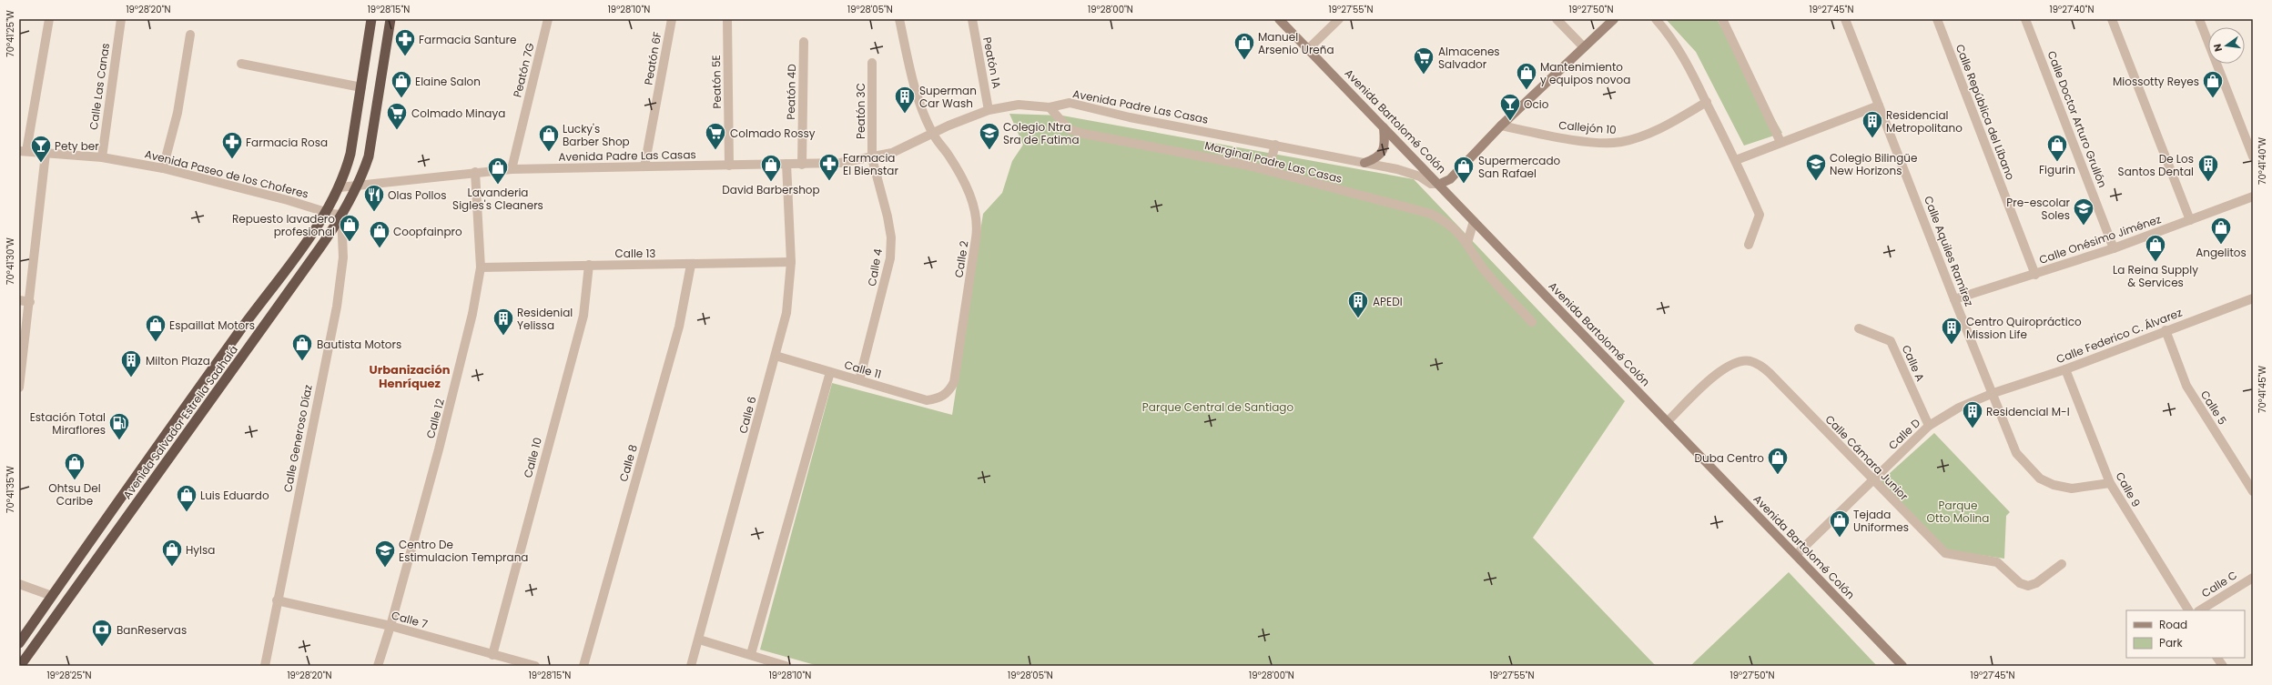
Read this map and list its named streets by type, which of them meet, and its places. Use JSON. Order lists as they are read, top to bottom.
{
  "streets": {
    "highway": ["Avenida Salvador Estrella Sadhalá"],
    "main road": ["Avenida Bartolomé Colón"],
    "street": [
      "Peatón 6F",
      "Peatón 1A",
      "Peatón 7G",
      "Peatón 5E",
      "Calle Las Canas",
      "Peatón 4D",
      "Avenida Padre Las Casas",
      "Peatón 3C",
      "Calle República del Líbano",
      "Calle Doctor Arturo Grullón",
      "Callejón 10",
      "Marginal Padre Las Casas",
      "Avenida Paseo de los Choferes",
      "Calle Onésimo Jiménez",
      "Calle Aquiles Ramírez",
      "Calle 13",
      "Calle 2",
      "Calle 4",
      "Calle Federico C. Álvarez",
      "Calle A",
      "Calle 11",
      "Calle 5",
      "Calle 6",
      "Calle 12",
      "Calle D",
      "Calle Generoso Díaz",
      "Calle 10",
      "Calle Cámara Junior",
      "Calle 8",
      "Calle 9",
      "Calle C",
      "Calle 7"
    ]
  },
  "crossings": [
    ["Peatón 6F", "Avenida Padre Las Casas"],
    ["Peatón 1A", "Avenida Padre Las Casas"],
    ["Peatón 7G", "Avenida Padre Las Casas"],
    ["Peatón 5E", "Avenida Padre Las Casas"],
    ["Calle Las Canas", "Avenida Paseo de los Choferes"],
    ["Peatón 4D", "Avenida Padre Las Casas"],
    ["Avenida Padre Las Casas", "Peatón 3C"],
    ["Avenida Padre Las Casas", "Avenida Bartolomé Colón"],
    ["Avenida Padre Las Casas", "Marginal Padre Las Casas"],
    ["Avenida Padre Las Casas", "Calle 2"],
    ["Avenida Padre Las Casas", "Calle 4"],
    ["Avenida Padre Las Casas", "Calle 6"],
    ["Avenida Padre Las Casas", "Calle 12"],
    ["Avenida Padre Las Casas", "Avenida Salvador Estrella Sadhalá"],
    ["Peatón 3C", "Calle 4"],
    ["Calle República del Líbano", "Calle Onésimo Jiménez"],
    ["Calle Doctor Arturo Grullón", "Calle Onésimo Jiménez"],
    ["Avenida Bartolomé Colón", "Calle D"],
    ["Avenida Bartolomé Colón", "Calle Cámara Junior"],
    ["Avenida Paseo de los Choferes", "Avenida Salvador Estrella Sadhalá"],
    ["Avenida Paseo de los Choferes", "Calle Generoso Díaz"],
    ["Calle Onésimo Jiménez", "Calle Aquiles Ramírez"],
    ["Calle Aquiles Ramírez", "Calle Federico C. Álvarez"],
    ["Calle Aquiles Ramírez", "Calle D"],
    ["Calle Aquiles Ramírez", "Calle 9"],
    ["Calle 13", "Calle 6"],
    ["Calle 13", "Calle 12"],
    ["Calle 13", "Calle 10"],
    ["Calle 13", "Calle 8"],
    ["Calle 2", "Calle 11"],
    ["Calle 4", "Calle 11"],
    ["Calle Federico C. Álvarez", "Calle 5"],
    ["Calle Federico C. Álvarez", "Calle D"],
    ["Calle Federico C. Álvarez", "Calle 9"],
    ["Calle A", "Calle D"],
    ["Calle 11", "Calle 6"],
    ["Calle 12", "Calle 7"],
    ["Avenida Salvador Estrella Sadhalá", "Calle Generoso Díaz"],
    ["Calle D", "Calle Cámara Junior"],
    ["Calle Generoso Díaz", "Calle 7"],
    ["Calle 10", "Calle 7"]
  ],
  "districts": ["Urbanización Henríquez"],
  "parks": ["Parque Central de Santiago", "Parque Otto Molina"],
  "places": {
    "pharmacy": ["Farmacia Santure", "Farmacia Rosa", "Farmacia El Bienstar"],
    "shop": [
      "Manuel Arsenio Ureña",
      "Mantenimiento y equipos novoa",
      "Elaine Salon",
      "Miossotty Reyes",
      "Lucky's Barber Shop",
      "Figurin",
      "David Barbershop",
      "Supermercado San Rafael",
      "Lavanderia Sigles's Cleaners",
      "Repuesto lavadero profesional",
      "Angelitos",
      "Coopfainpro",
      "La Reina Supply & Services",
      "Espaillat Motors",
      "Bautista Motors",
      "Duba Centro",
      "Ohtsu Del Caribe",
      "Luis Eduardo",
      "Tejada Uniformes",
      "Hylsa"
    ],
    "supermarket": ["Almacenes Salvador", "Colmado Minaya", "Colmado Rossy"],
    "building": [
      "Superman Car Wash",
      "Residencial Metropolitano",
      "De Los Santos Dental",
      "APEDI",
      "Residenial Yelissa",
      "Centro Quiropráctico Mission Life",
      "Milton Plaza",
      "Residencial M-I"
    ],
    "bar": ["Ocio", "Pety ber"],
    "school or university": [
      "Colegio Ntra Sra de Fatima",
      "Colegio Bilingüe New Horizons",
      "Pre-escolar Soles",
      "Centro De Estimulacion Temprana"
    ],
    "restaurant": ["Olas Pollos"],
    "fuel station": ["Estación Total Miraflores"],
    "bank": ["BanReservas"]
  },
  "legend": ["Road", "Park"],
  "north": "left",
  "coordinates": [
    "19°28'20\"N",
    "19°28'15\"N",
    "19°28'10\"N",
    "19°28'05\"N",
    "19°28'00\"N",
    "19°27'55\"N",
    "19°27'50\"N",
    "19°27'45\"N",
    "19°27'40\"N",
    "70°41'25\"W",
    "70°41'40\"W",
    "70°41'30\"W",
    "70°41'45\"W",
    "70°41'35\"W",
    "19°28'25\"N"
  ]
}
